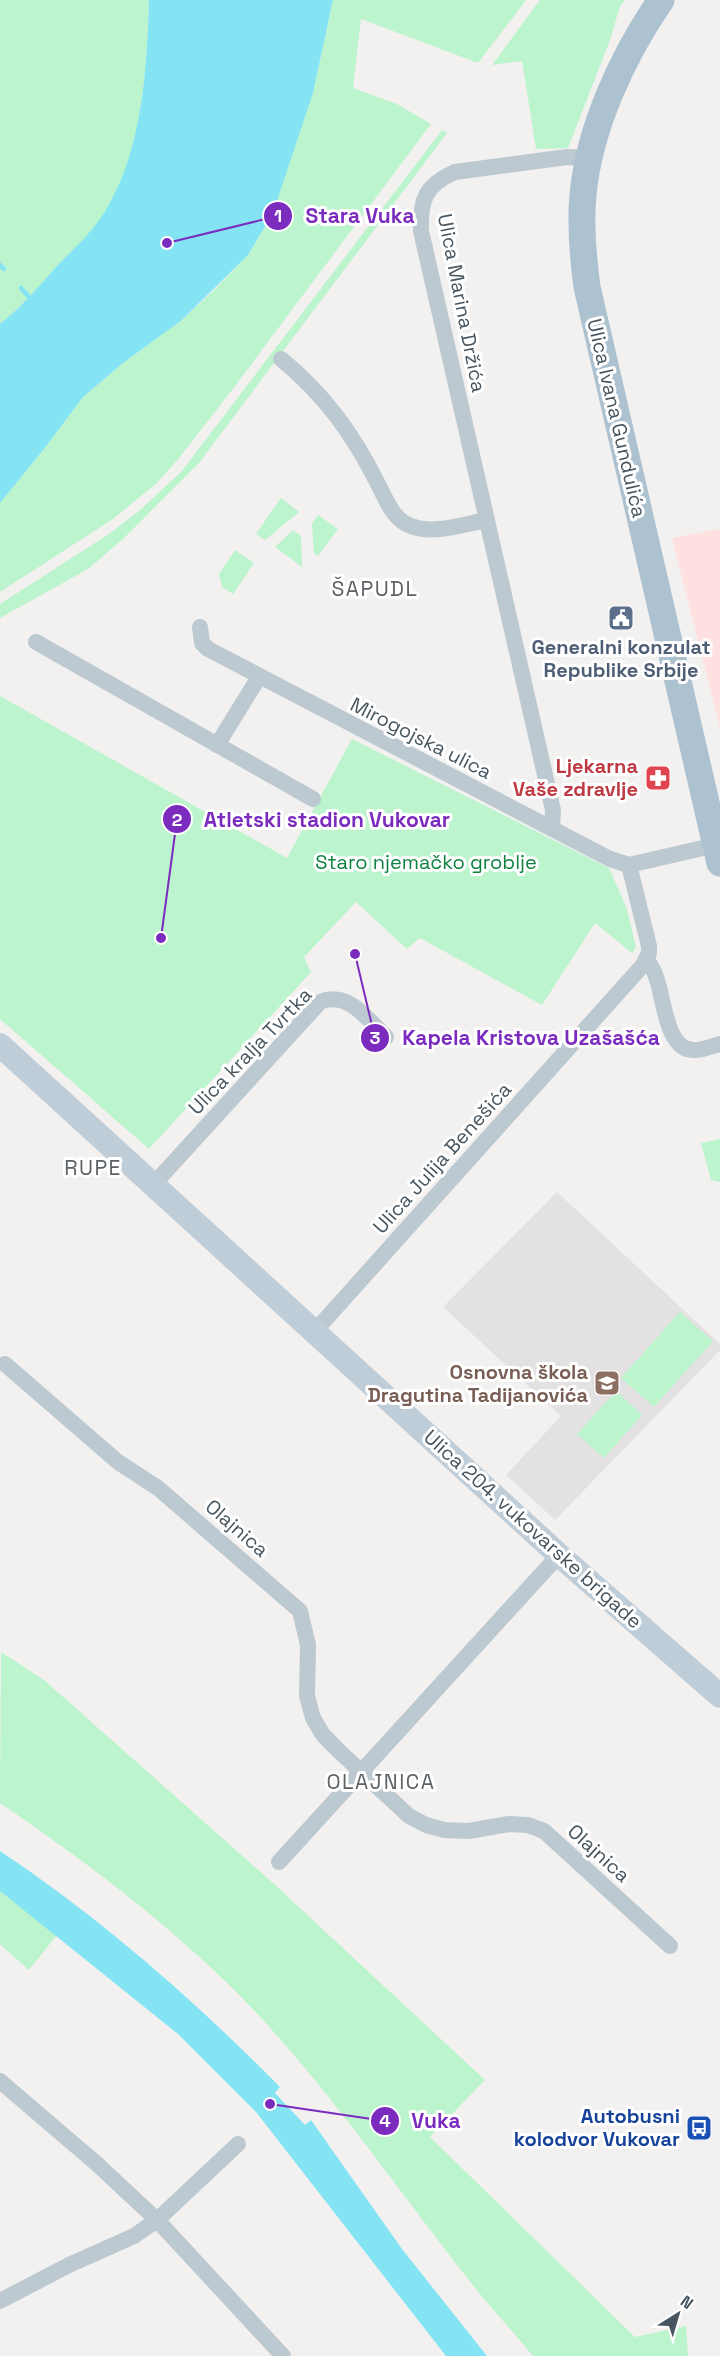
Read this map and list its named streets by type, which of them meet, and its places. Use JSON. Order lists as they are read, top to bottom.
{
  "streets": {
    "main road": ["Ulica Ivana Gundulića"],
    "street": [
      "Ulica Marina Držića",
      "Mirogojska ulica",
      "Ulica kralja Tvrtka",
      "Ulica Julija Benešića",
      "Olajnica",
      "Ulica 204. vukovarske brigade"
    ]
  },
  "crossings": [
    ["Ulica Marina Držića", "Ulica Ivana Gundulića"],
    ["Ulica Marina Držića", "Mirogojska ulica"],
    ["Ulica kralja Tvrtka", "Ulica 204. vukovarske brigade"],
    ["Ulica Julija Benešića", "Ulica 204. vukovarske brigade"]
  ],
  "districts": ["ŠAPUDL", "RUPE", "OLAJNICA"],
  "parks": ["Staro njemačko groblje"],
  "places": {
    "other": [
      "Stara Vuka",
      "Atletski stadion Vukovar",
      "Kapela Kristova Uzašašća",
      "Vuka"
    ],
    "public building": ["Generalni konzulat Republike Srbije"],
    "pharmacy": ["Ljekarna Vaše zdravlje"],
    "school or university": ["Osnovna škola Dragutina Tadijanovića"],
    "bus stop": ["Autobusni kolodvor Vukovar"]
  },
  "north": "top right"
}
